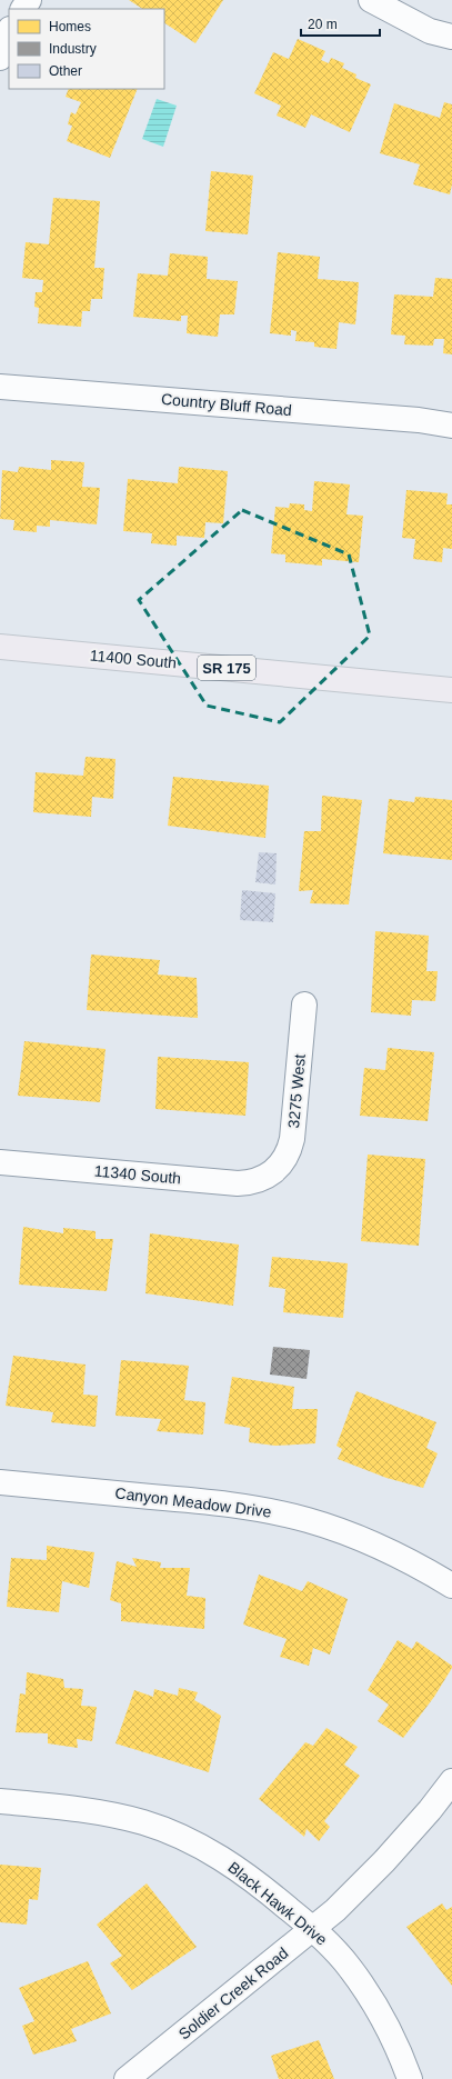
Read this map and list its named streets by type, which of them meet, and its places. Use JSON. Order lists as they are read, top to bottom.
{
  "streets": {
    "main road": ["11400 South", "SR 175"],
    "street": [
      "Country Bluff Road",
      "3275 West",
      "11340 South",
      "Canyon Meadow Drive",
      "Black Hawk Drive",
      "Soldier Creek Road"
    ]
  },
  "crossings": [
    ["3275 West", "11340 South"],
    ["Black Hawk Drive", "Soldier Creek Road"]
  ],
  "legend": ["Homes", "Industry", "Other"],
  "scale_bar": "20 m"
}
